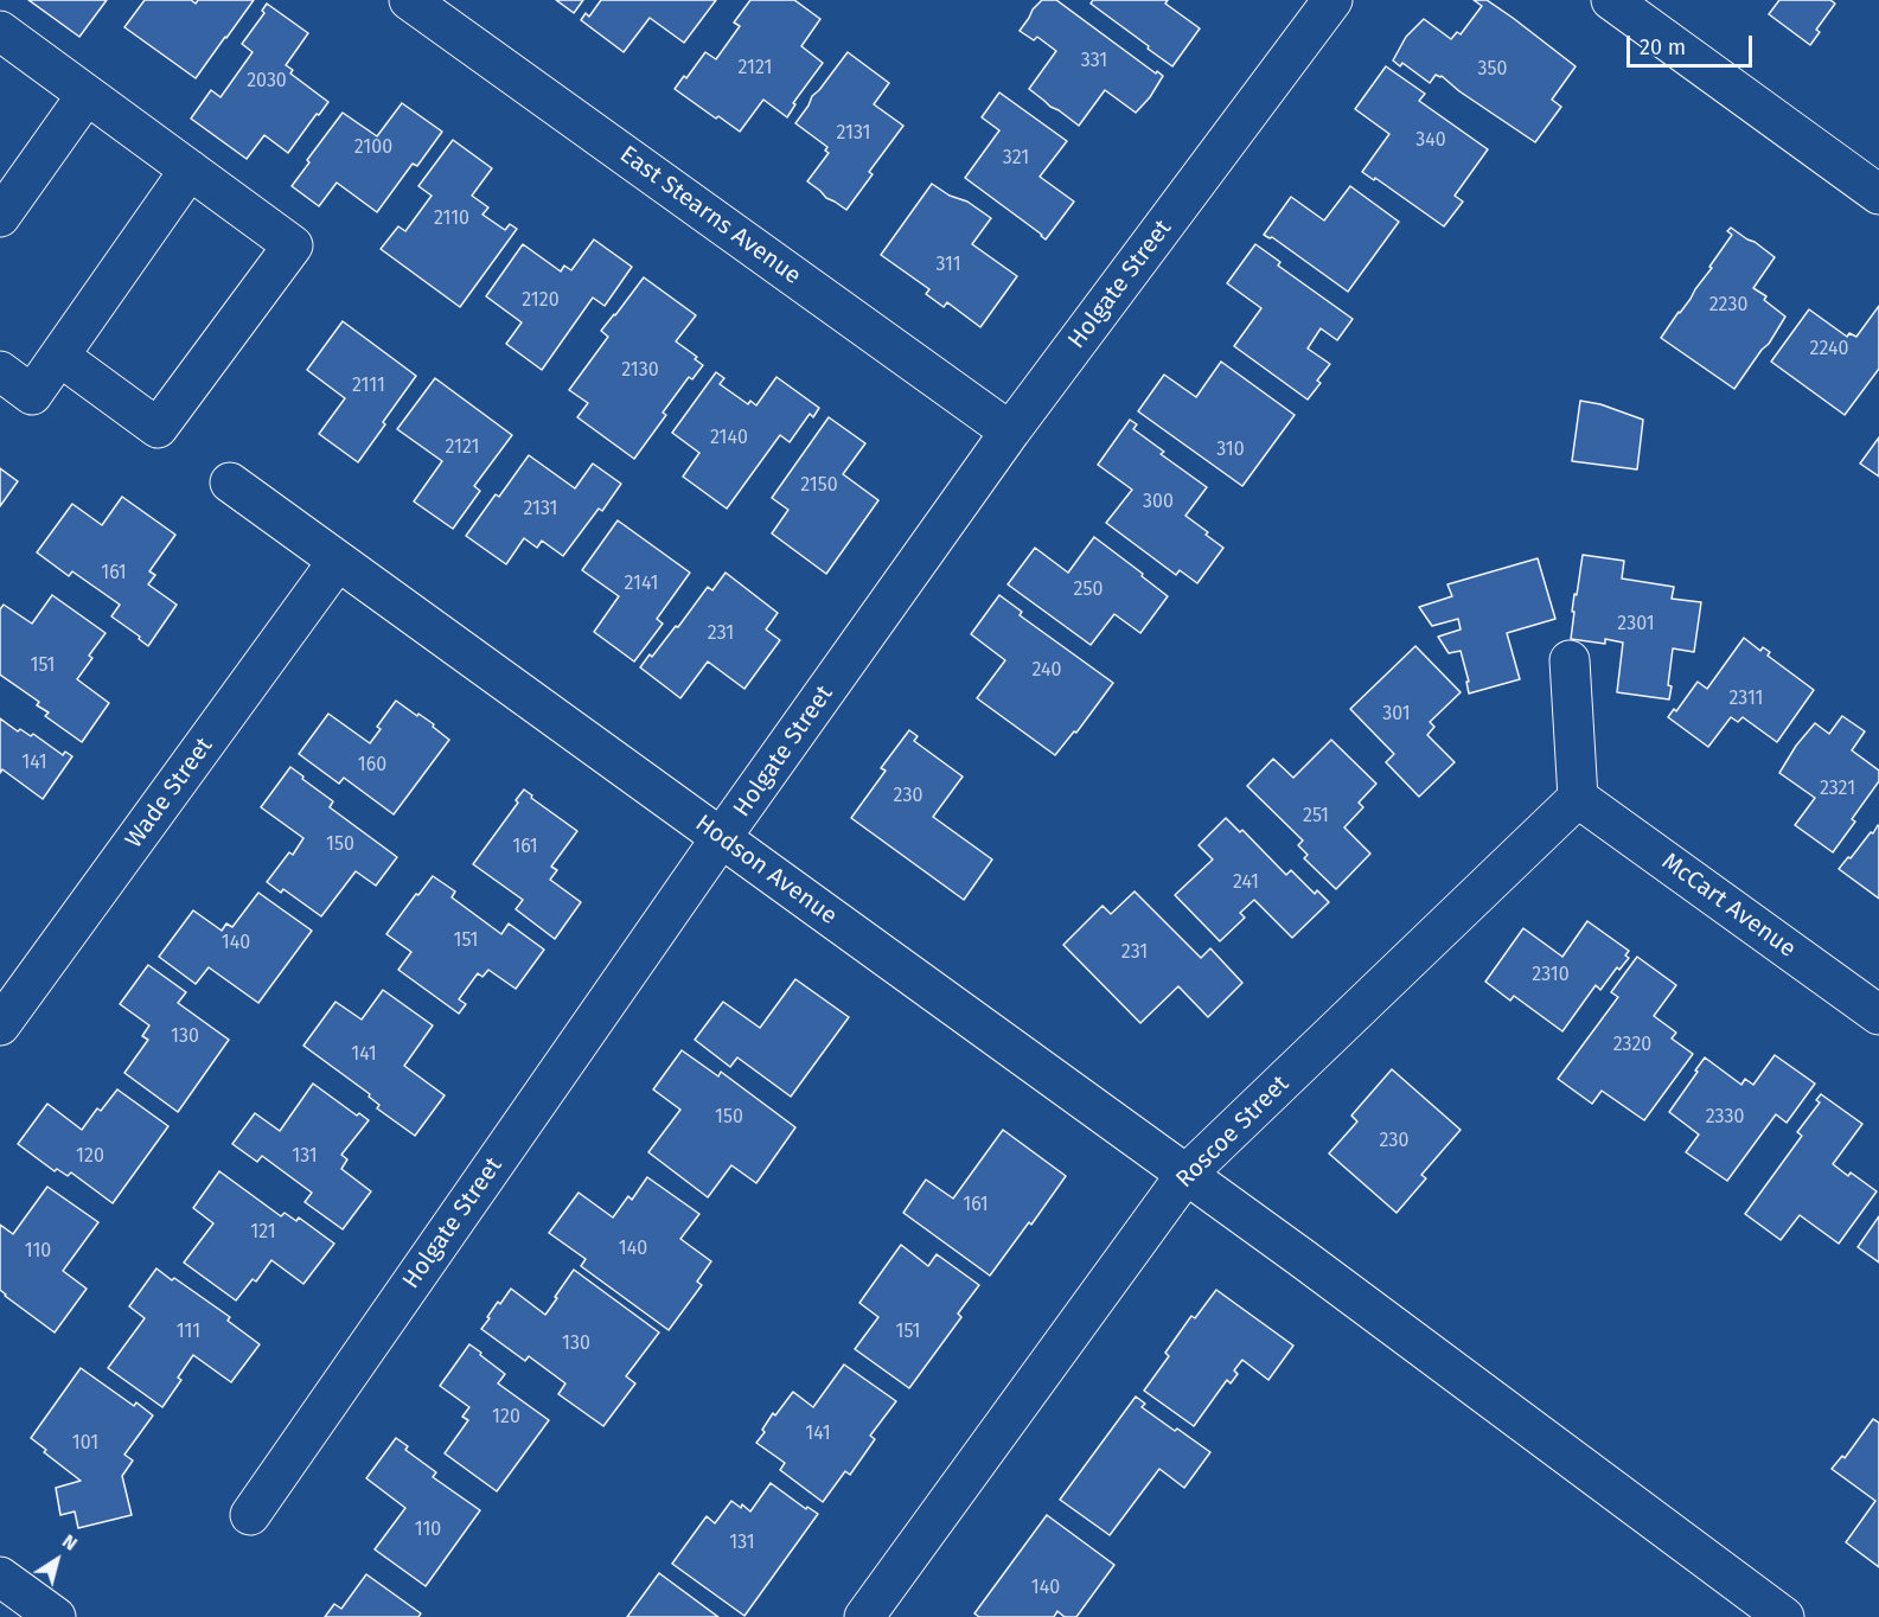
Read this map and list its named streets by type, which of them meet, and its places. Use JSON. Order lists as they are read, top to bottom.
{
  "streets": {
    "street": [
      "East Stearns Avenue",
      "Holgate Street",
      "Wade Street",
      "Hodson Avenue",
      "McCart Avenue",
      "Roscoe Street"
    ]
  },
  "crossings": [
    ["East Stearns Avenue", "Holgate Street"],
    ["Holgate Street", "Hodson Avenue"],
    ["Wade Street", "Hodson Avenue"],
    ["Hodson Avenue", "Roscoe Street"],
    ["McCart Avenue", "Roscoe Street"]
  ],
  "house_numbers": [
    "331",
    "2121",
    "350",
    "2030",
    "2131",
    "340",
    "2100",
    "321",
    "2110",
    "311",
    "2120",
    "2230",
    "2240",
    "2130",
    "2111",
    "2140",
    "2121",
    "310",
    "2150",
    "300",
    "2131",
    "161",
    "2141",
    "250",
    "2301",
    "231",
    "151",
    "240",
    "2311",
    "301",
    "141",
    "160",
    "2321",
    "230",
    "251",
    "150",
    "161",
    "241",
    "151",
    "140",
    "231",
    "2310",
    "130",
    "2320",
    "141",
    "150",
    "2330",
    "230",
    "120",
    "131",
    "161",
    "121",
    "140",
    "110",
    "111",
    "151",
    "130",
    "120",
    "141",
    "101",
    "110",
    "131",
    "140"
  ],
  "scale_bar": "20 m",
  "north": "top right"
}
